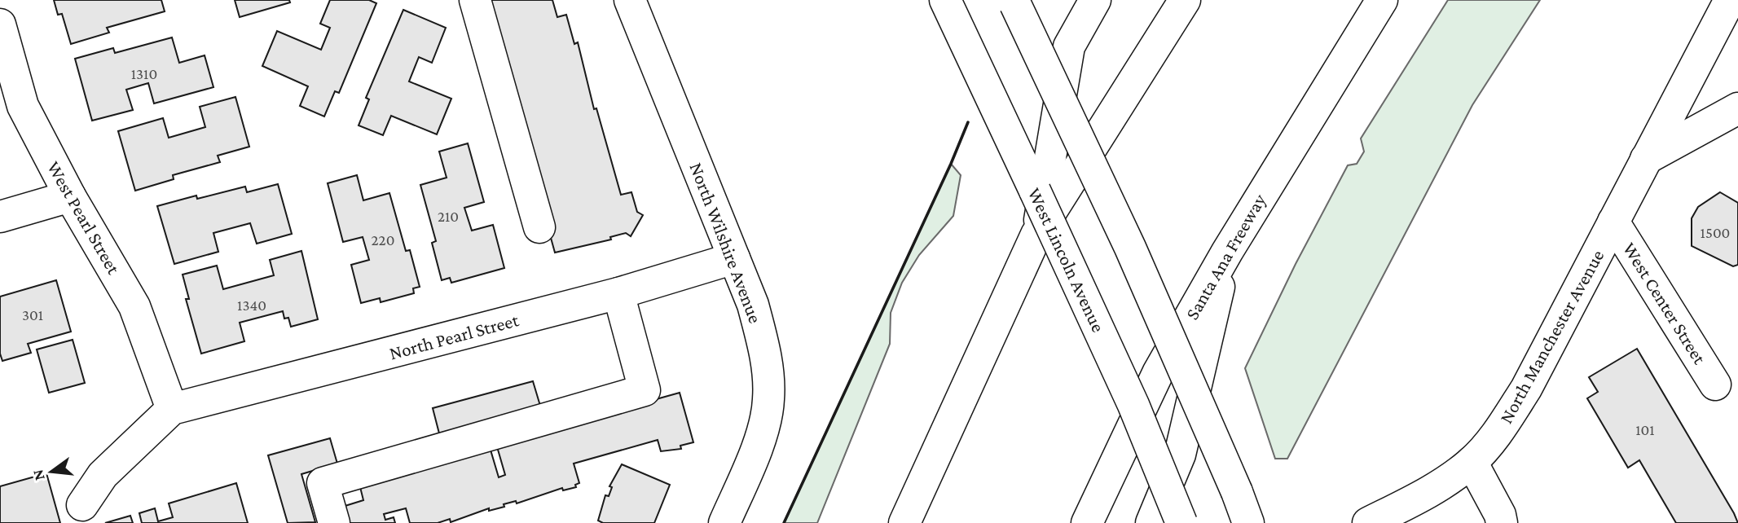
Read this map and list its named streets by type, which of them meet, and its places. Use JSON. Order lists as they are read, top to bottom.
{
  "streets": {
    "main road": [
      "West Pearl Street",
      "North Wilshire Avenue",
      "Santa Ana Freeway",
      "West Lincoln Avenue",
      "West Center Street",
      "North Pearl Street",
      "North Manchester Avenue"
    ]
  },
  "crossings": [
    ["West Pearl Street", "North Pearl Street"],
    ["North Wilshire Avenue", "North Pearl Street"],
    ["West Center Street", "North Manchester Avenue"]
  ],
  "house_numbers": [
    "1310",
    "210",
    "1500",
    "220",
    "1340",
    "301",
    "101"
  ],
  "north": "left"
}
